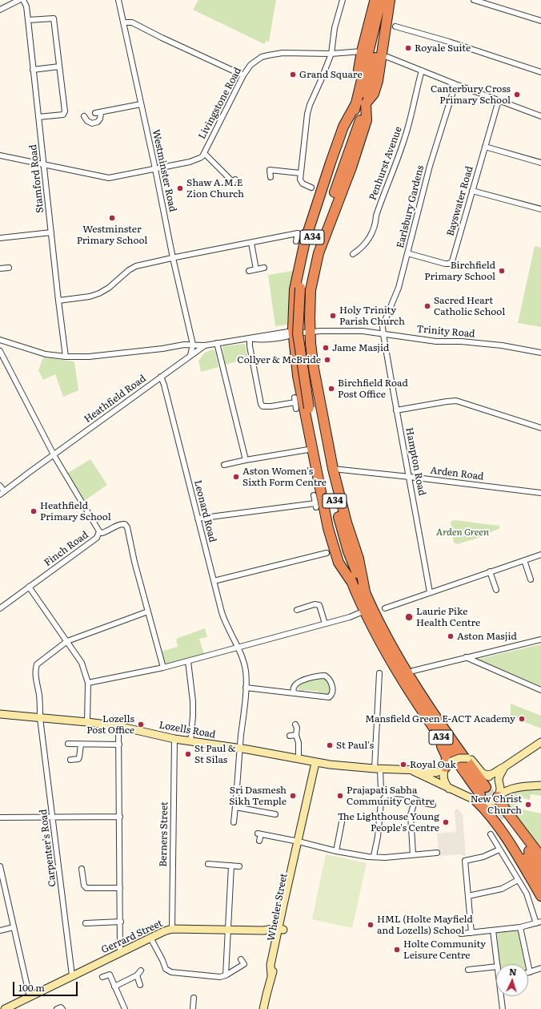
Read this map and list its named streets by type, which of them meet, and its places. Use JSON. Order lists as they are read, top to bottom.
{
  "streets": {
    "highway": ["A34"],
    "main road": ["Lozells Road", "Wheeler Street", "Gerrard Street"],
    "street": [
      "Livingstone Road",
      "Penhurst Avenue",
      "Westminster Road",
      "Stamford Road",
      "Bayswater Road",
      "Earlsbury Gardens",
      "Trinity Road",
      "Heathfield Road",
      "Hampton Road",
      "Arden Road",
      "Leonard Road",
      "Finch Road",
      "Berners Street",
      "Carpenter's Road"
    ]
  },
  "crossings": [
    ["Livingstone Road", "Westminster Road"],
    ["Livingstone Road", "Stamford Road"],
    ["Westminster Road", "Heathfield Road"],
    ["Bayswater Road", "Earlsbury Gardens"],
    ["Earlsbury Gardens", "Trinity Road"],
    ["Earlsbury Gardens", "Hampton Road"],
    ["A34", "Lozells Road"],
    ["Trinity Road", "Heathfield Road"],
    ["Trinity Road", "Hampton Road"],
    ["Heathfield Road", "Leonard Road"],
    ["Heathfield Road", "Finch Road"],
    ["Hampton Road", "Arden Road"],
    ["Leonard Road", "Lozells Road"],
    ["Lozells Road", "Berners Street"],
    ["Lozells Road", "Carpenter's Road"],
    ["Lozells Road", "Wheeler Street"],
    ["Berners Street", "Gerrard Street"],
    ["Carpenter's Road", "Gerrard Street"],
    ["Wheeler Street", "Gerrard Street"]
  ],
  "parks": ["Arden Green"],
  "places": [
    "Royale Suite",
    "Grand Square",
    "Canterbury Cross Primary School",
    "Shaw A.M.E Zion Church",
    "Westminster Primary School",
    "Birchfield Primary School",
    "Sacred Heart Catholic School",
    "Holy Trinity Parish Church",
    "Jame Masjid",
    "Collyer & McBride",
    "Birchfield Road Post Office",
    "Aston Women's Sixth Form Centre",
    "Heathfield Primary School",
    "Laurie Pike Health Centre",
    "Aston Masjid",
    "Mansfield Green E-ACT Academy",
    "Lozells Post Office",
    "St Paul's",
    "St Paul & St Silas",
    "Royal Oak",
    "Sri Dasmesh Sikh Temple",
    "Prajapati Sabha Community Centre",
    "New Christ Church",
    "The Lighthouse Young People's Centre",
    "HML (Holte Mayfield and Lozells) School",
    "Holte Community Leisure Centre"
  ],
  "scale_bar": "100 m",
  "north": "top"
}
